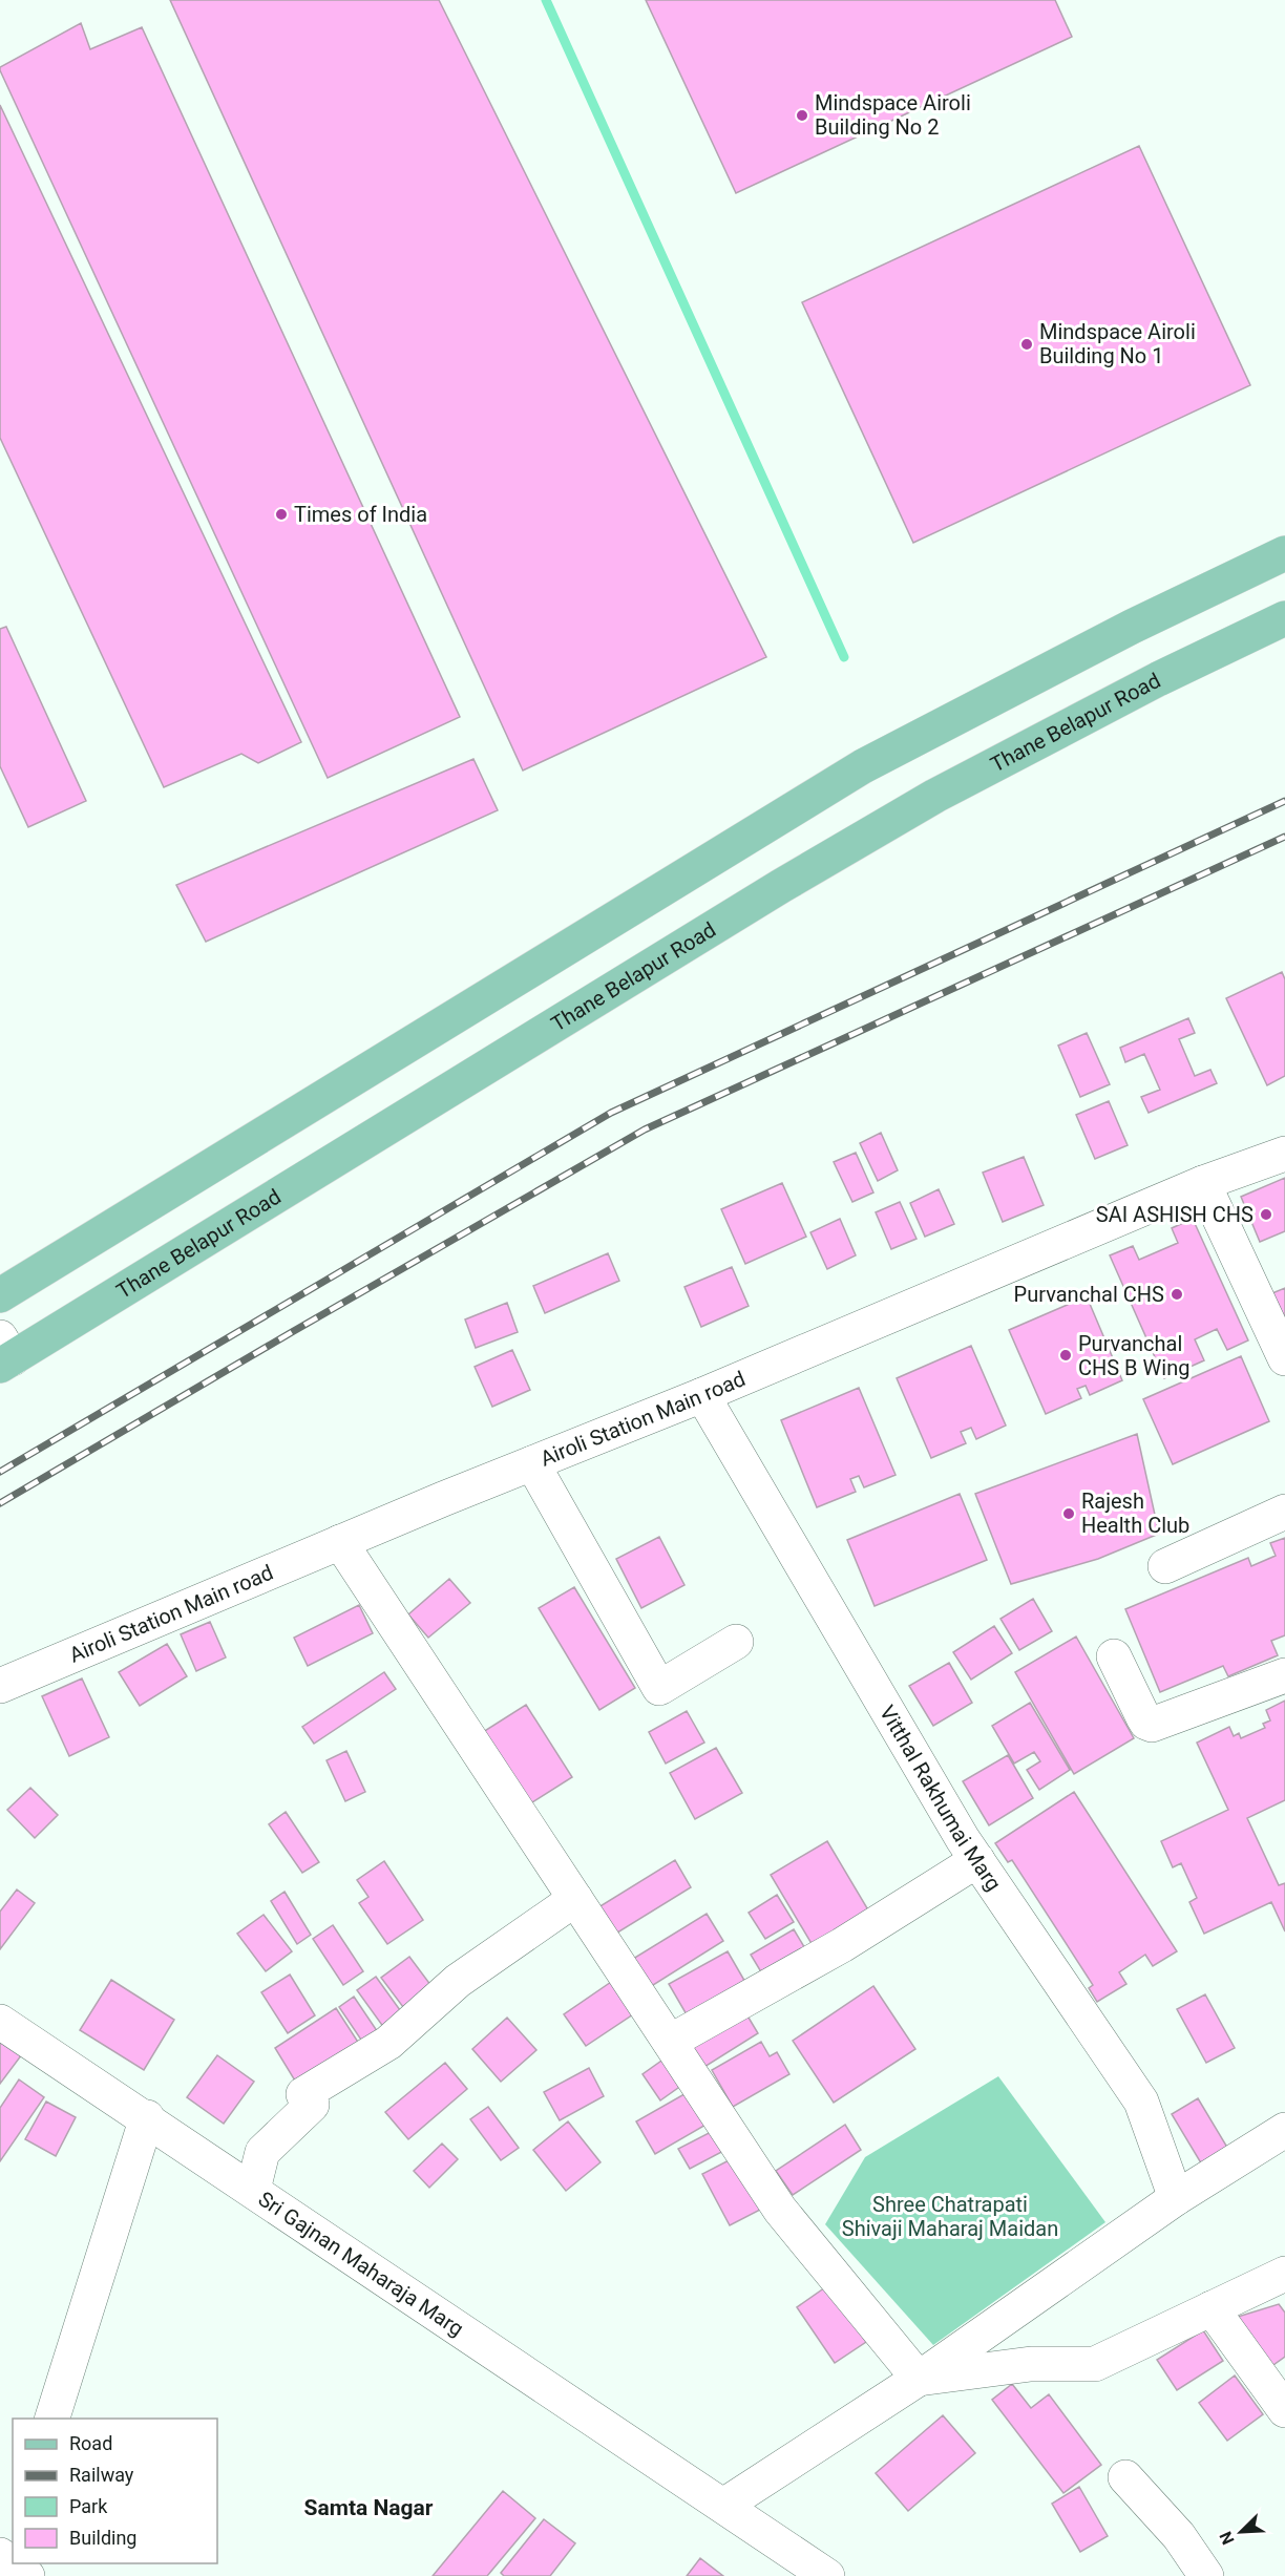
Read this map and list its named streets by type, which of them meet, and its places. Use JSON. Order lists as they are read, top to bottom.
{
  "streets": {
    "main road": ["Thane Belapur Road"],
    "street": ["Airoli Station Main road", "Vitthal Rakhumai Marg", "Sri Gajnan Maharaja Marg"]
  },
  "crossings": [
    ["Airoli Station Main road", "Vitthal Rakhumai Marg"]
  ],
  "districts": ["Samta Nagar"],
  "parks": ["Shree Chatrapati Shivaji Maharaj Maidan"],
  "places": [
    "Mindspace Airoli Building No 2",
    "Mindspace Airoli Building No 1",
    "Times of India",
    "SAI ASHISH CHS",
    "Purvanchal CHS",
    "Purvanchal CHS B Wing",
    "Rajesh Health Club"
  ],
  "legend": [
    "Road",
    "Railway",
    "Park",
    "Building"
  ],
  "north": "bottom left"
}
